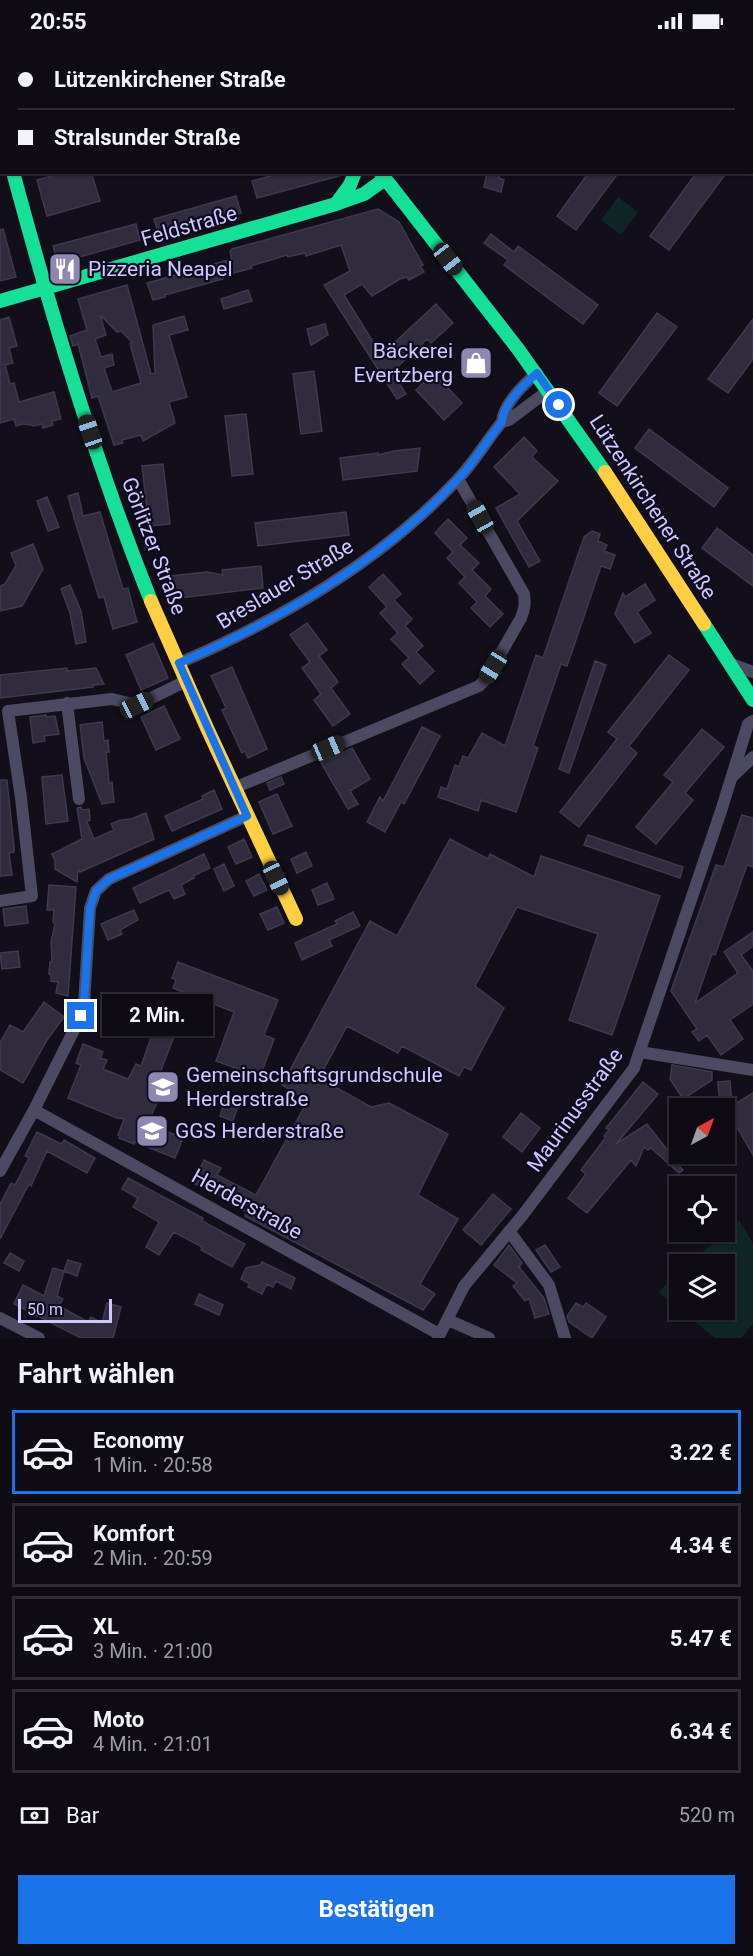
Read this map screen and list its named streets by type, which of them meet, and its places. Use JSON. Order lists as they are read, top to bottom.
{
  "streets": {
    "main road": ["Feldstraße", "Lützenkirchener Straße", "Görlitzer Straße"],
    "street": ["Breslauer Straße", "Maurinusstraße", "Herderstraße"]
  },
  "crossings": [
    ["Feldstraße", "Lützenkirchener Straße"],
    ["Feldstraße", "Görlitzer Straße"],
    ["Lützenkirchener Straße", "Breslauer Straße"],
    ["Görlitzer Straße", "Breslauer Straße"],
    ["Maurinusstraße", "Herderstraße"]
  ],
  "places": {
    "restaurant": ["Pizzeria Neapel"],
    "shop": ["Bäckerei Evertzberg"],
    "school or university": ["Gemeinschaftsgrundschule Herderstraße", "GGS Herderstraße"]
  },
  "scale_bar": "50 m",
  "north": "top right",
  "page": {
    "status": "20:55",
    "banner": ["Lützenkirchener Straße", "Stralsunder Straße"],
    "bubble": "2 Min.",
    "scale": "50 m",
    "heading": "Fahrt wählen",
    "list": [
      {
        "name": "Economy",
        "note": "1 Min. · 20:58",
        "value": "3.22 €"
      },
      {
        "name": "Komfort",
        "note": "2 Min. · 20:59",
        "value": "4.34 €"
      },
      {
        "name": "XL",
        "note": "3 Min. · 21:00",
        "value": "5.47 €"
      },
      {
        "name": "Moto",
        "note": "4 Min. · 21:01",
        "value": "6.34 €"
      }
    ],
    "pay": ["Bar", "520 m"],
    "buttons": "Bestätigen"
  }
}
